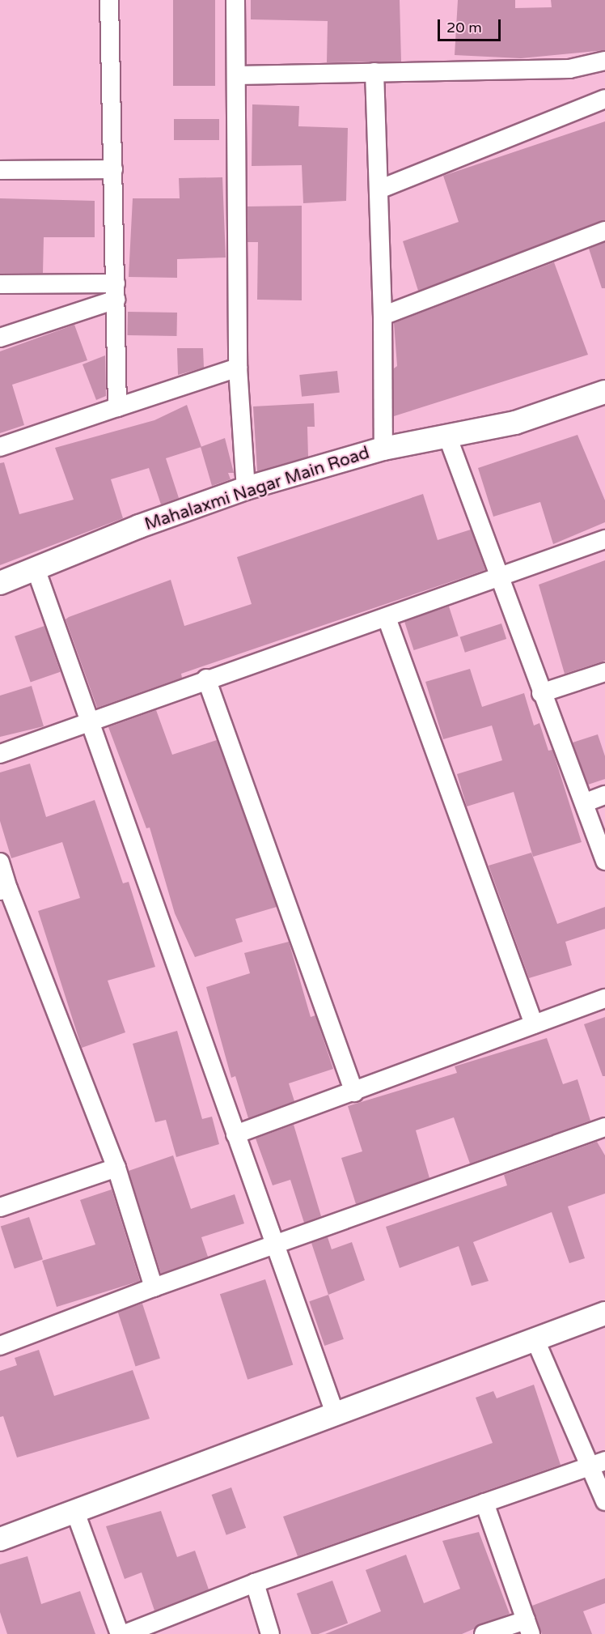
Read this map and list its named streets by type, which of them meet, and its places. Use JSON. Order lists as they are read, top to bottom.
{
  "streets": {
    "street": ["Mahalaxmi Nagar Main Road"]
  },
  "scale_bar": "20 m"
}
